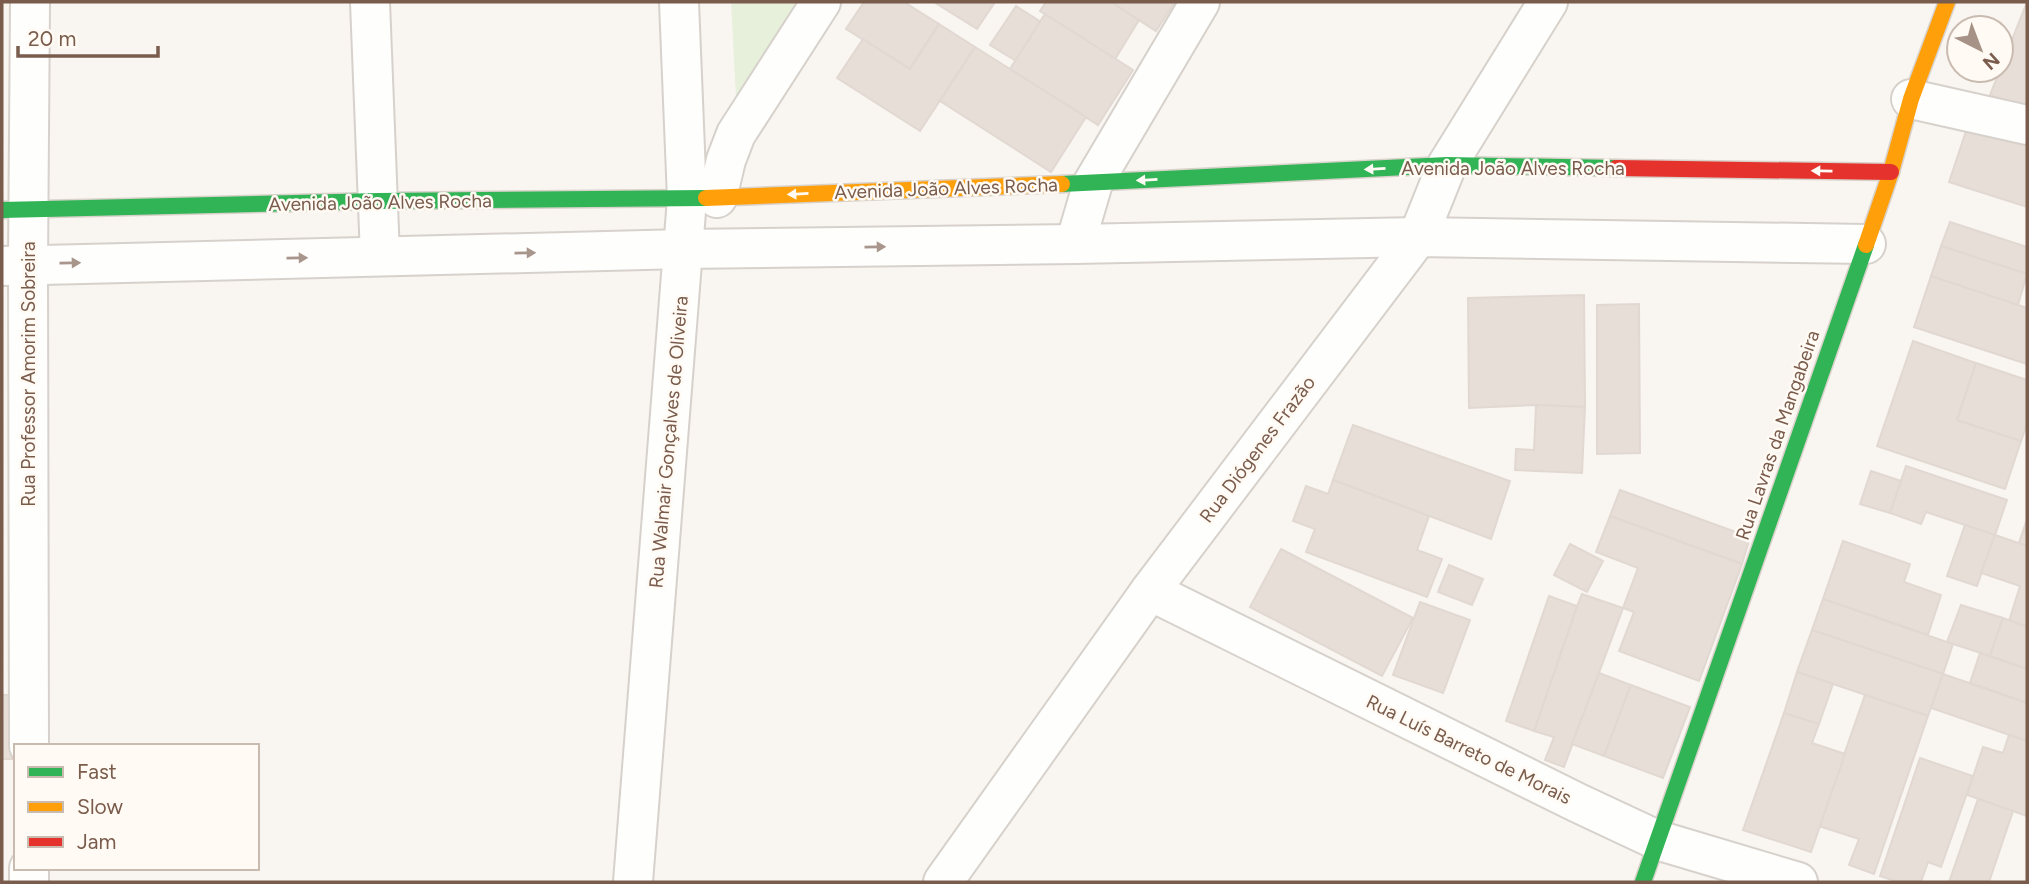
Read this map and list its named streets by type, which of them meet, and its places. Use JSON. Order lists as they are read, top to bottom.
{
  "streets": {
    "street": [
      "Avenida João Alves Rocha",
      "Rua Professor Amorim Sobreira",
      "Rua Lavras da Mangabeira",
      "Rua Walmair Gonçalves de Oliveira",
      "Rua Diógenes Frazão",
      "Rua Luís Barreto de Morais"
    ]
  },
  "crossings": [
    ["Avenida João Alves Rocha", "Rua Professor Amorim Sobreira"],
    ["Avenida João Alves Rocha", "Rua Lavras da Mangabeira"],
    ["Avenida João Alves Rocha", "Rua Walmair Gonçalves de Oliveira"],
    ["Avenida João Alves Rocha", "Rua Diógenes Frazão"],
    ["Rua Lavras da Mangabeira", "Rua Luís Barreto de Morais"],
    ["Rua Diógenes Frazão", "Rua Luís Barreto de Morais"]
  ],
  "legend": ["Fast", "Slow", "Jam"],
  "scale_bar": "20 m",
  "north": "bottom right"
}
